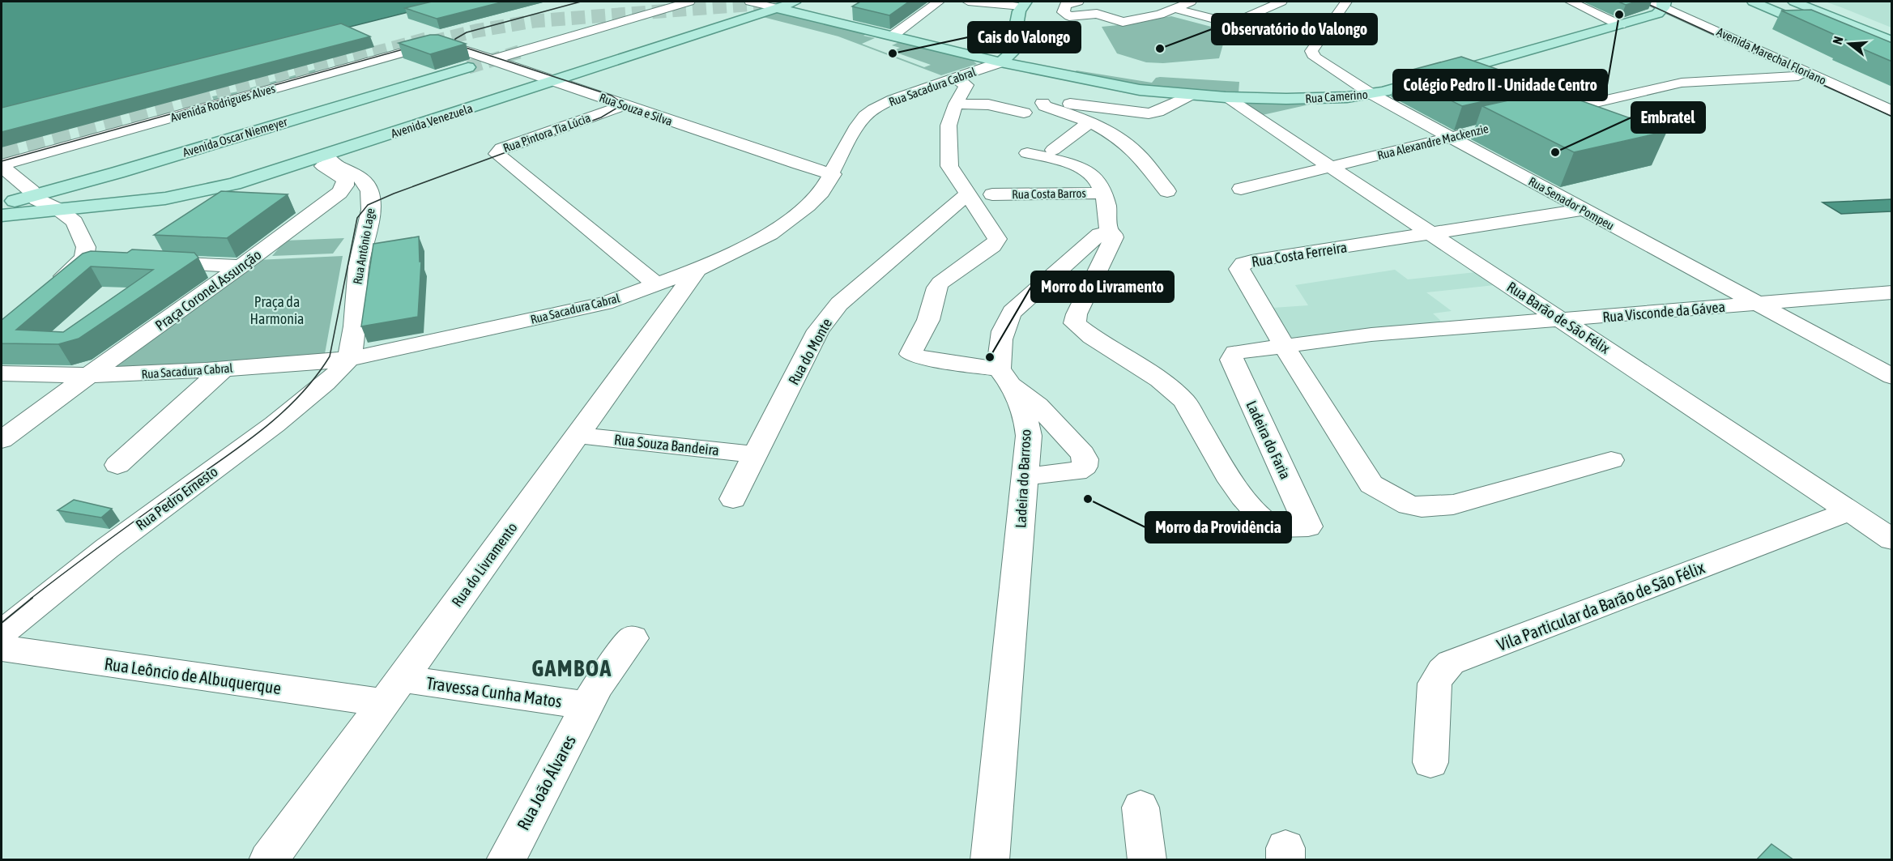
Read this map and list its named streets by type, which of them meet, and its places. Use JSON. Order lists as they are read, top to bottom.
{
  "streets": {
    "main road": ["Rua Camerino", "Avenida Venezuela", "Avenida Oscar Niemeyer"],
    "street": [
      "Avenida Marechal Floriano",
      "Rua Sacadura Cabral",
      "Avenida Rodrigues Alves",
      "Rua Souza e Silva",
      "Rua Pintora Tia Lúcia",
      "Rua Alexandre Mackenzie",
      "Rua Costa Barros",
      "Rua Senador Pompeu",
      "Rua Antônio Lage",
      "Rua Costa Ferreira",
      "Praça Coronel Assunção",
      "Rua Visconde da Gávea",
      "Rua Barão de São Félix",
      "Rua do Monte",
      "Ladeira do Faria",
      "Rua Souza Bandeira",
      "Ladeira do Barroso",
      "Rua Pedro Ernesto",
      "Rua do Livramento",
      "Vila Particular da Barão de São Félix",
      "Rua Leôncio de Albuquerque",
      "Travessa Cunha Matos",
      "Rua João Álvares"
    ]
  },
  "crossings": [
    ["Avenida Marechal Floriano", "Rua Camerino"],
    ["Rua Sacadura Cabral", "Rua Camerino"],
    ["Rua Sacadura Cabral", "Rua Souza e Silva"],
    ["Rua Sacadura Cabral", "Rua Pintora Tia Lúcia"],
    ["Rua Sacadura Cabral", "Rua Antônio Lage"],
    ["Rua Sacadura Cabral", "Praça Coronel Assunção"],
    ["Rua Sacadura Cabral", "Rua Pedro Ernesto"],
    ["Rua Sacadura Cabral", "Rua do Livramento"],
    ["Rua Camerino", "Avenida Venezuela"],
    ["Rua Camerino", "Rua Senador Pompeu"],
    ["Rua Camerino", "Rua Barão de São Félix"],
    ["Avenida Rodrigues Alves", "Rua Souza e Silva"],
    ["Avenida Rodrigues Alves", "Avenida Oscar Niemeyer"],
    ["Rua Souza e Silva", "Avenida Venezuela"],
    ["Rua Souza e Silva", "Rua Pintora Tia Lúcia"],
    ["Avenida Venezuela", "Rua Antônio Lage"],
    ["Rua Alexandre Mackenzie", "Rua Senador Pompeu"],
    ["Rua Alexandre Mackenzie", "Rua Barão de São Félix"],
    ["Rua Senador Pompeu", "Rua Costa Ferreira"],
    ["Rua Senador Pompeu", "Rua Visconde da Gávea"],
    ["Rua Antônio Lage", "Rua Pedro Ernesto"],
    ["Rua Costa Ferreira", "Rua Visconde da Gávea"],
    ["Rua Costa Ferreira", "Rua Barão de São Félix"],
    ["Rua Visconde da Gávea", "Rua Barão de São Félix"],
    ["Rua Visconde da Gávea", "Ladeira do Faria"],
    ["Rua Barão de São Félix", "Vila Particular da Barão de São Félix"],
    ["Rua do Monte", "Rua Souza Bandeira"],
    ["Ladeira do Faria", "Ladeira do Barroso"],
    ["Rua Souza Bandeira", "Rua do Livramento"],
    ["Rua do Livramento", "Rua Leôncio de Albuquerque"],
    ["Rua do Livramento", "Travessa Cunha Matos"],
    ["Rua Leôncio de Albuquerque", "Travessa Cunha Matos"],
    ["Travessa Cunha Matos", "Rua João Álvares"]
  ],
  "districts": ["GAMBOA"],
  "parks": ["Praça da Harmonia"],
  "places": [
    "Colégio Pedro II - Unidade Centro",
    "Observatório do Valongo",
    "Cais do Valongo",
    "Embratel",
    "Morro do Livramento",
    "Morro da Providência"
  ],
  "north": "left"
}
